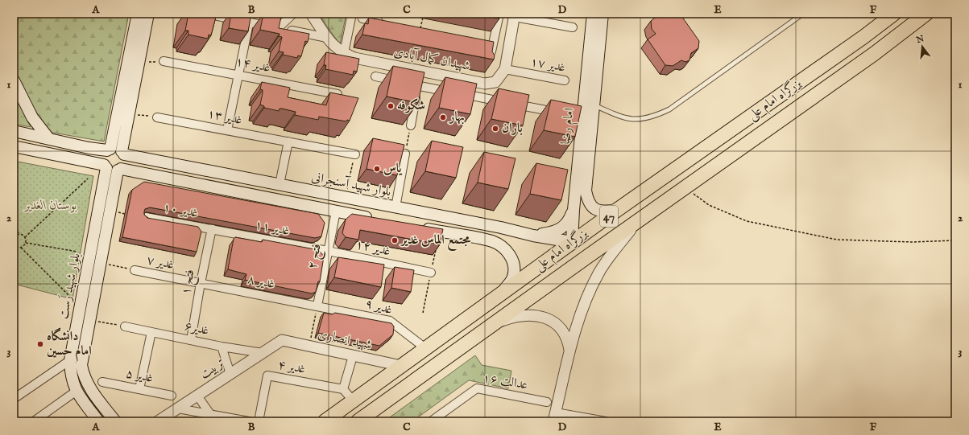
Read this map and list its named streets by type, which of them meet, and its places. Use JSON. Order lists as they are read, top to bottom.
{
  "streets": {
    "highway": ["بزرگراه امام علی", "47"],
    "main road": ["امام رضا", "بلوار شهید آسنجرانی", "بلوار شهید رَست"],
    "street": [
      "شهیدان کمال آبادی",
      "غدیر ۱۴",
      "غدیر ۱۷",
      "غدیر ۱۳",
      "غدیر ۱۰",
      "غدیر ۱۱",
      "غدیر ۱۲",
      "فتح ۲",
      "غدیر ۷",
      "فتح ۱",
      "غدیر ۸",
      "غدیر ۹",
      "غدیر۶",
      "شهید انصاری",
      "غدیر ۴",
      "تربیت",
      "غدیر ۵",
      "عدالت ۱۶"
    ]
  },
  "crossings": [
    ["شهیدان کمال آبادی", "غدیر ۱۷"],
    ["بزرگراه امام علی", "امام رضا"],
    ["بزرگراه امام علی", "بلوار شهید آسنجرانی"],
    ["بزرگراه امام علی", "غدیر ۹"],
    ["بزرگراه امام علی", "شهید انصاری"],
    ["امام رضا", "بلوار شهید آسنجرانی"],
    ["بلوار شهید آسنجرانی", "بلوار شهید رَست"],
    ["غدیر ۱۰", "غدیر ۱۱"],
    ["غدیر ۱۰", "فتح ۱"],
    ["غدیر ۱۱", "غدیر ۱۲"],
    ["غدیر ۱۱", "فتح ۲"],
    ["غدیر ۱۱", "فتح ۱"],
    ["غدیر ۱۲", "فتح ۲"],
    ["فتح ۲", "غدیر ۸"],
    ["فتح ۲", "غدیر ۹"],
    ["غدیر ۷", "فتح ۱"],
    ["غدیر ۷", "غدیر ۸"],
    ["فتح ۱", "غدیر ۸"],
    ["فتح ۱", "غدیر۶"],
    ["غدیر ۸", "غدیر ۹"],
    ["غدیر۶", "تربیت"],
    ["شهید انصاری", "تربیت"]
  ],
  "parks": ["بوستان الغدیر"],
  "places": [
    "شکوفه",
    "بهار",
    "باران",
    "یاس",
    "مجتمع الماس غدیر",
    "دانشگاه امام حسین"
  ],
  "north": "top",
  "grid": {
    "columns": [
      "A",
      "B",
      "C",
      "D",
      "E",
      "F"
    ],
    "rows": ["1", "2", "3"]
  }
}
